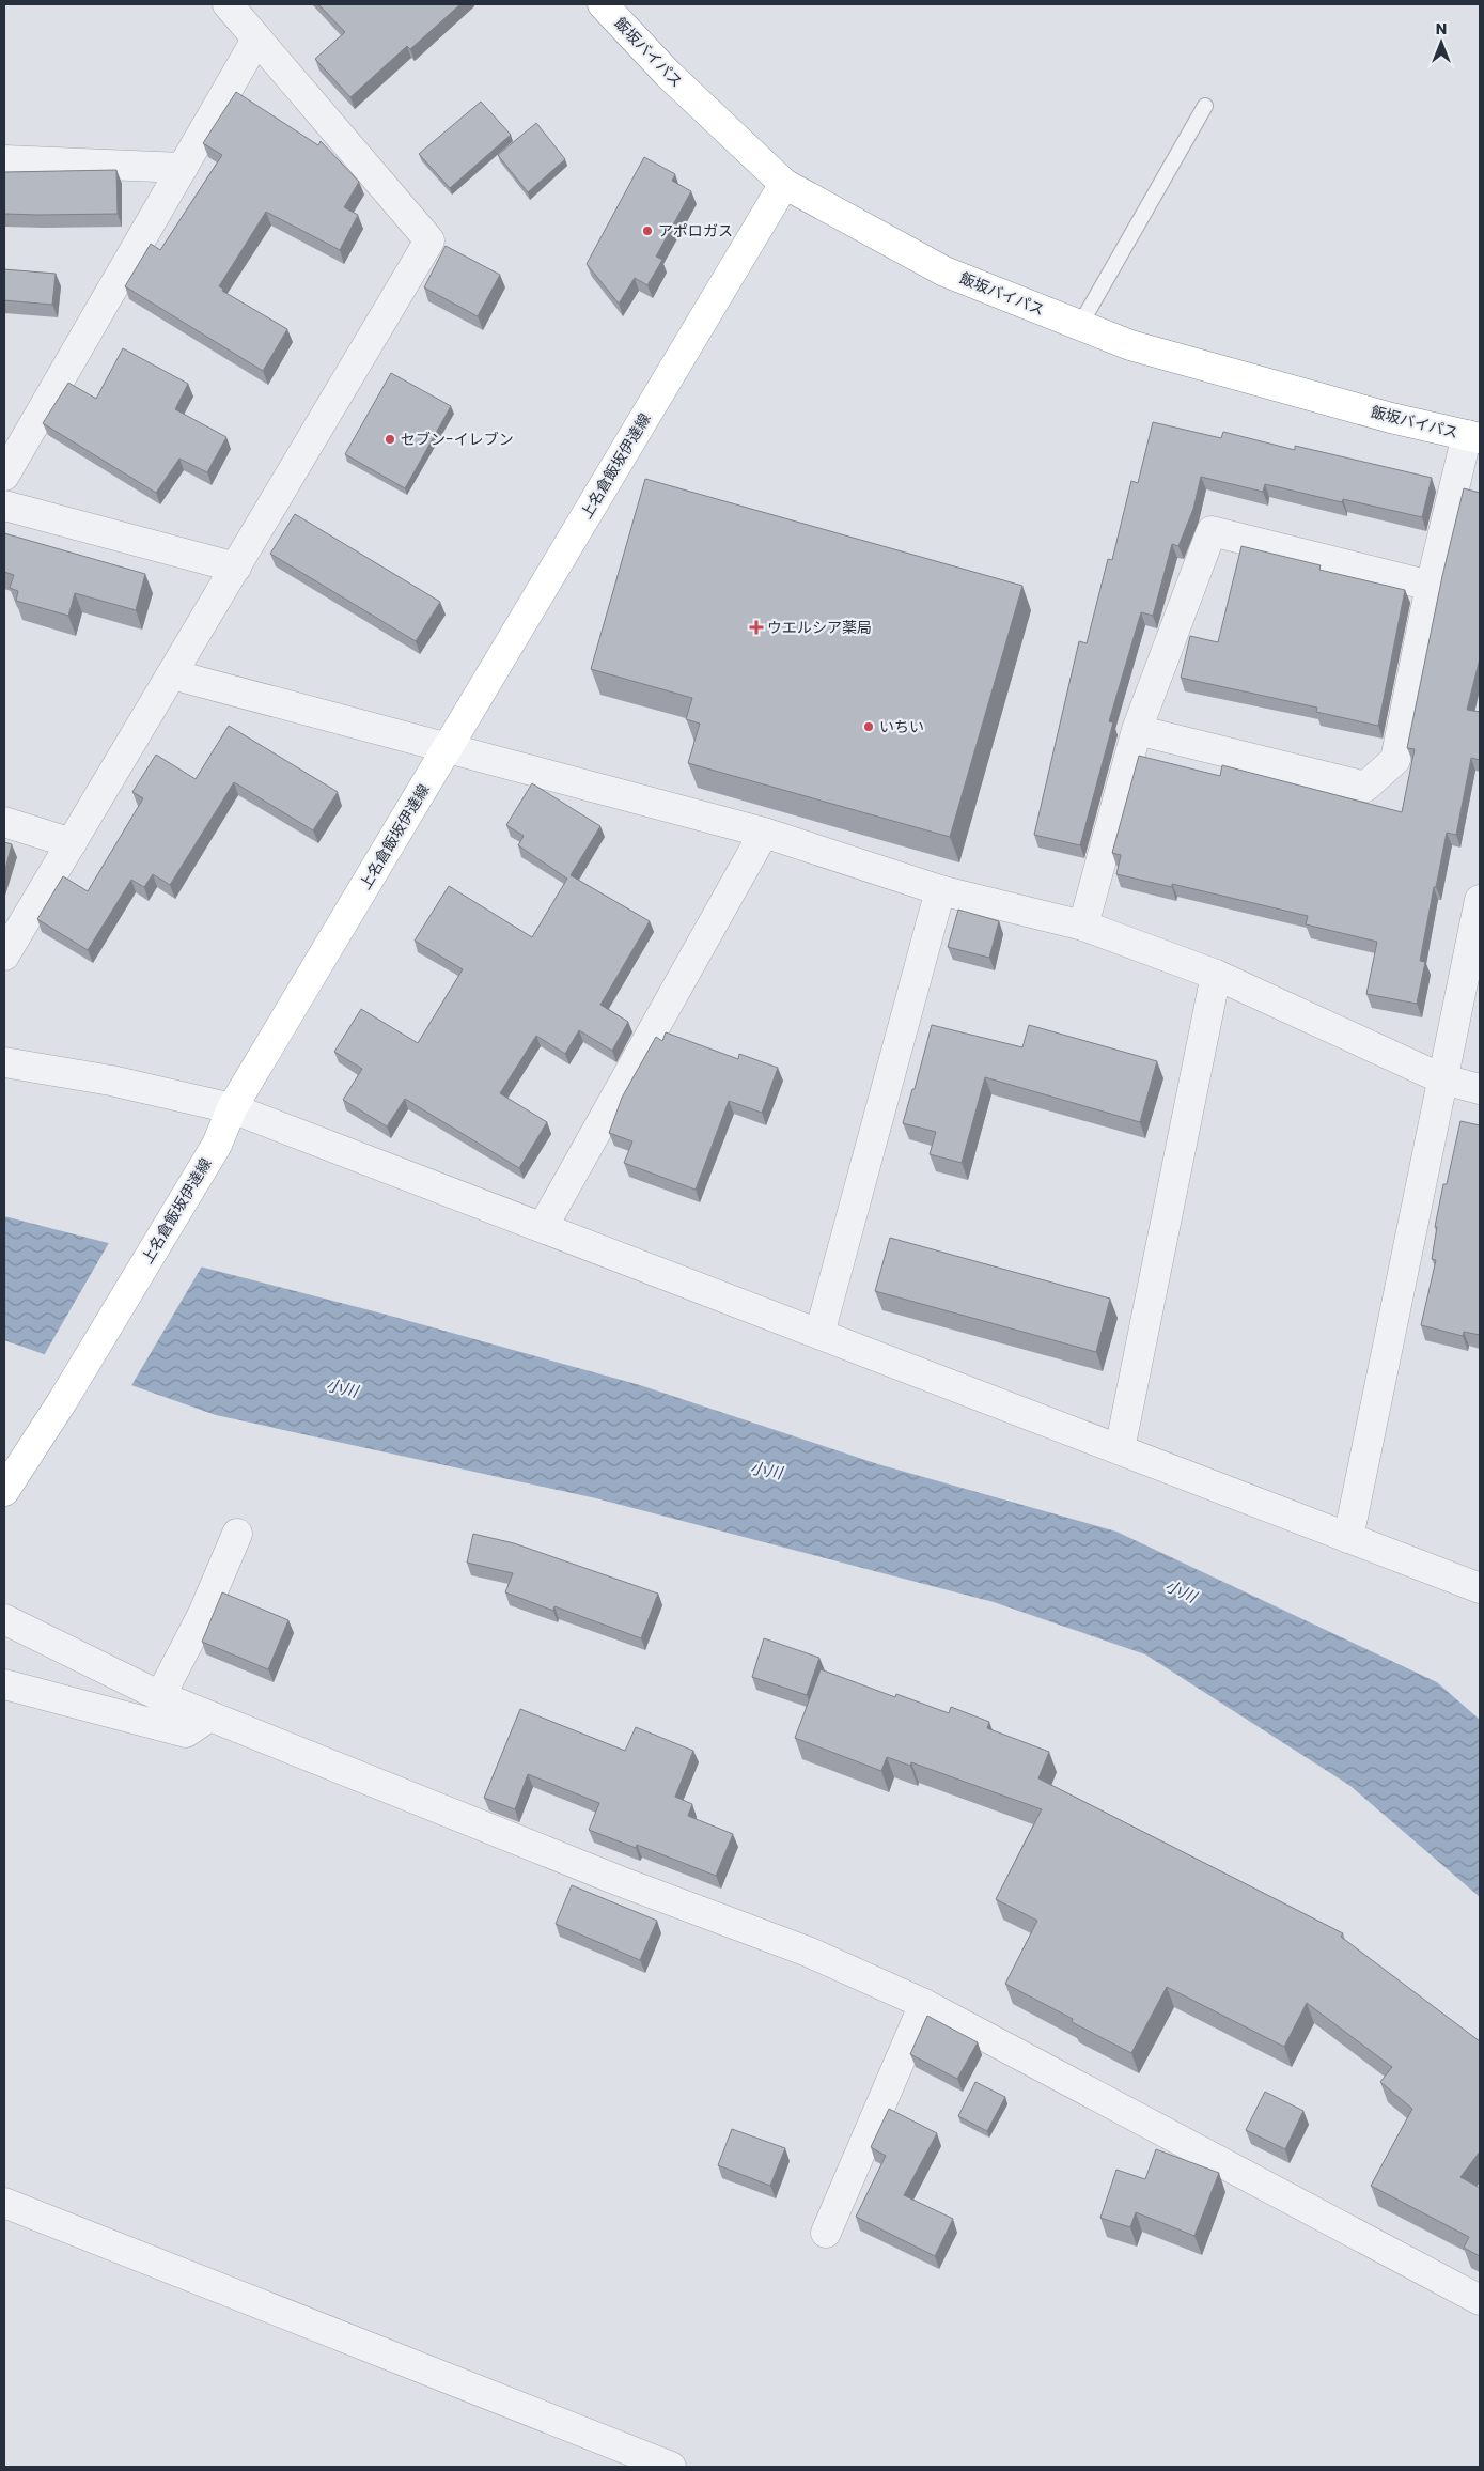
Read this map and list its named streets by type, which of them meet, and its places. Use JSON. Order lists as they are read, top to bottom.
{
  "streets": {
    "main road": ["飯坂バイパス", "上名倉飯坂伊達線"]
  },
  "crossings": [
    ["飯坂バイパス", "上名倉飯坂伊達線"]
  ],
  "water": ["小川"],
  "places": {
    "other": ["アポロガス", "セブン-イレブン", "いちい"],
    "health": ["ウエルシア薬局"]
  },
  "north": "top"
}
